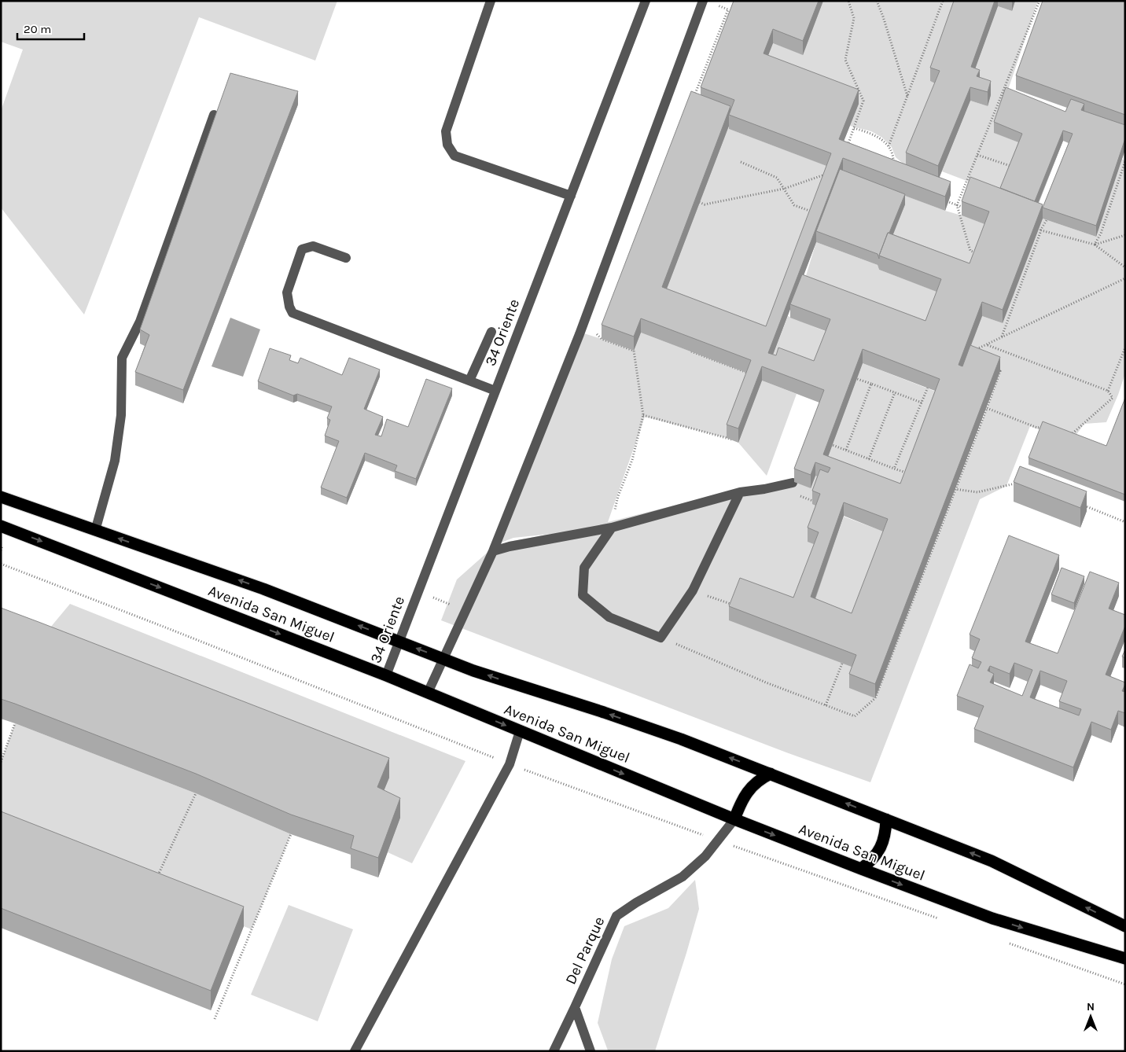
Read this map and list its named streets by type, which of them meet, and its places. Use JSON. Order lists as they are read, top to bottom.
{
  "streets": {
    "highway": ["Avenida San Miguel"],
    "street": ["34 Oriente", "Del Parque"]
  },
  "crossings": [
    ["34 Oriente", "Avenida San Miguel"],
    ["Avenida San Miguel", "Del Parque"]
  ],
  "scale_bar": "20 m",
  "north": "top"
}
